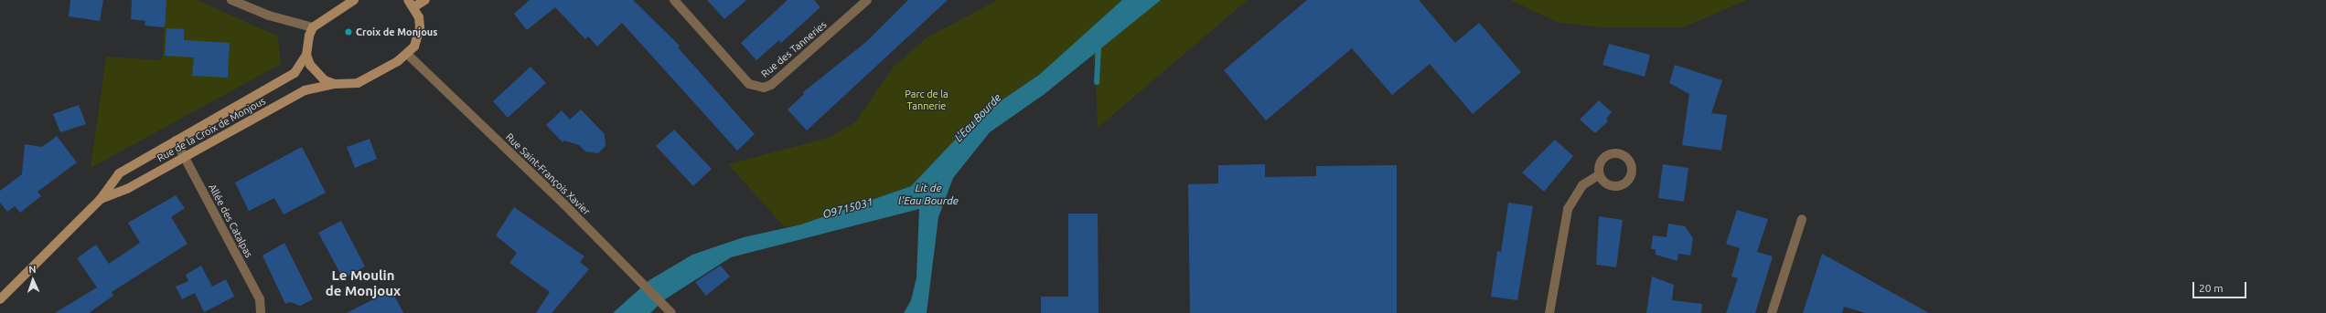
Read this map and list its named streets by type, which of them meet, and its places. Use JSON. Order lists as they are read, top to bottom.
{
  "streets": {
    "main road": ["Rue de la Croix de Monjous"],
    "street": ["Rue des Tanneries", "Rue Saint-François Xavier", "Allée des Catalpas"]
  },
  "crossings": [
    ["Rue de la Croix de Monjous", "Rue Saint-François Xavier"],
    ["Rue de la Croix de Monjous", "Allée des Catalpas"]
  ],
  "districts": ["Le Moulin de Monjoux"],
  "water": ["L'Eau Bourde", "Lit de l'Eau Bourde", "O9715031"],
  "parks": ["Parc de la Tannerie"],
  "places": ["Croix de Monjous"],
  "scale_bar": "20 m",
  "north": "top"
}
